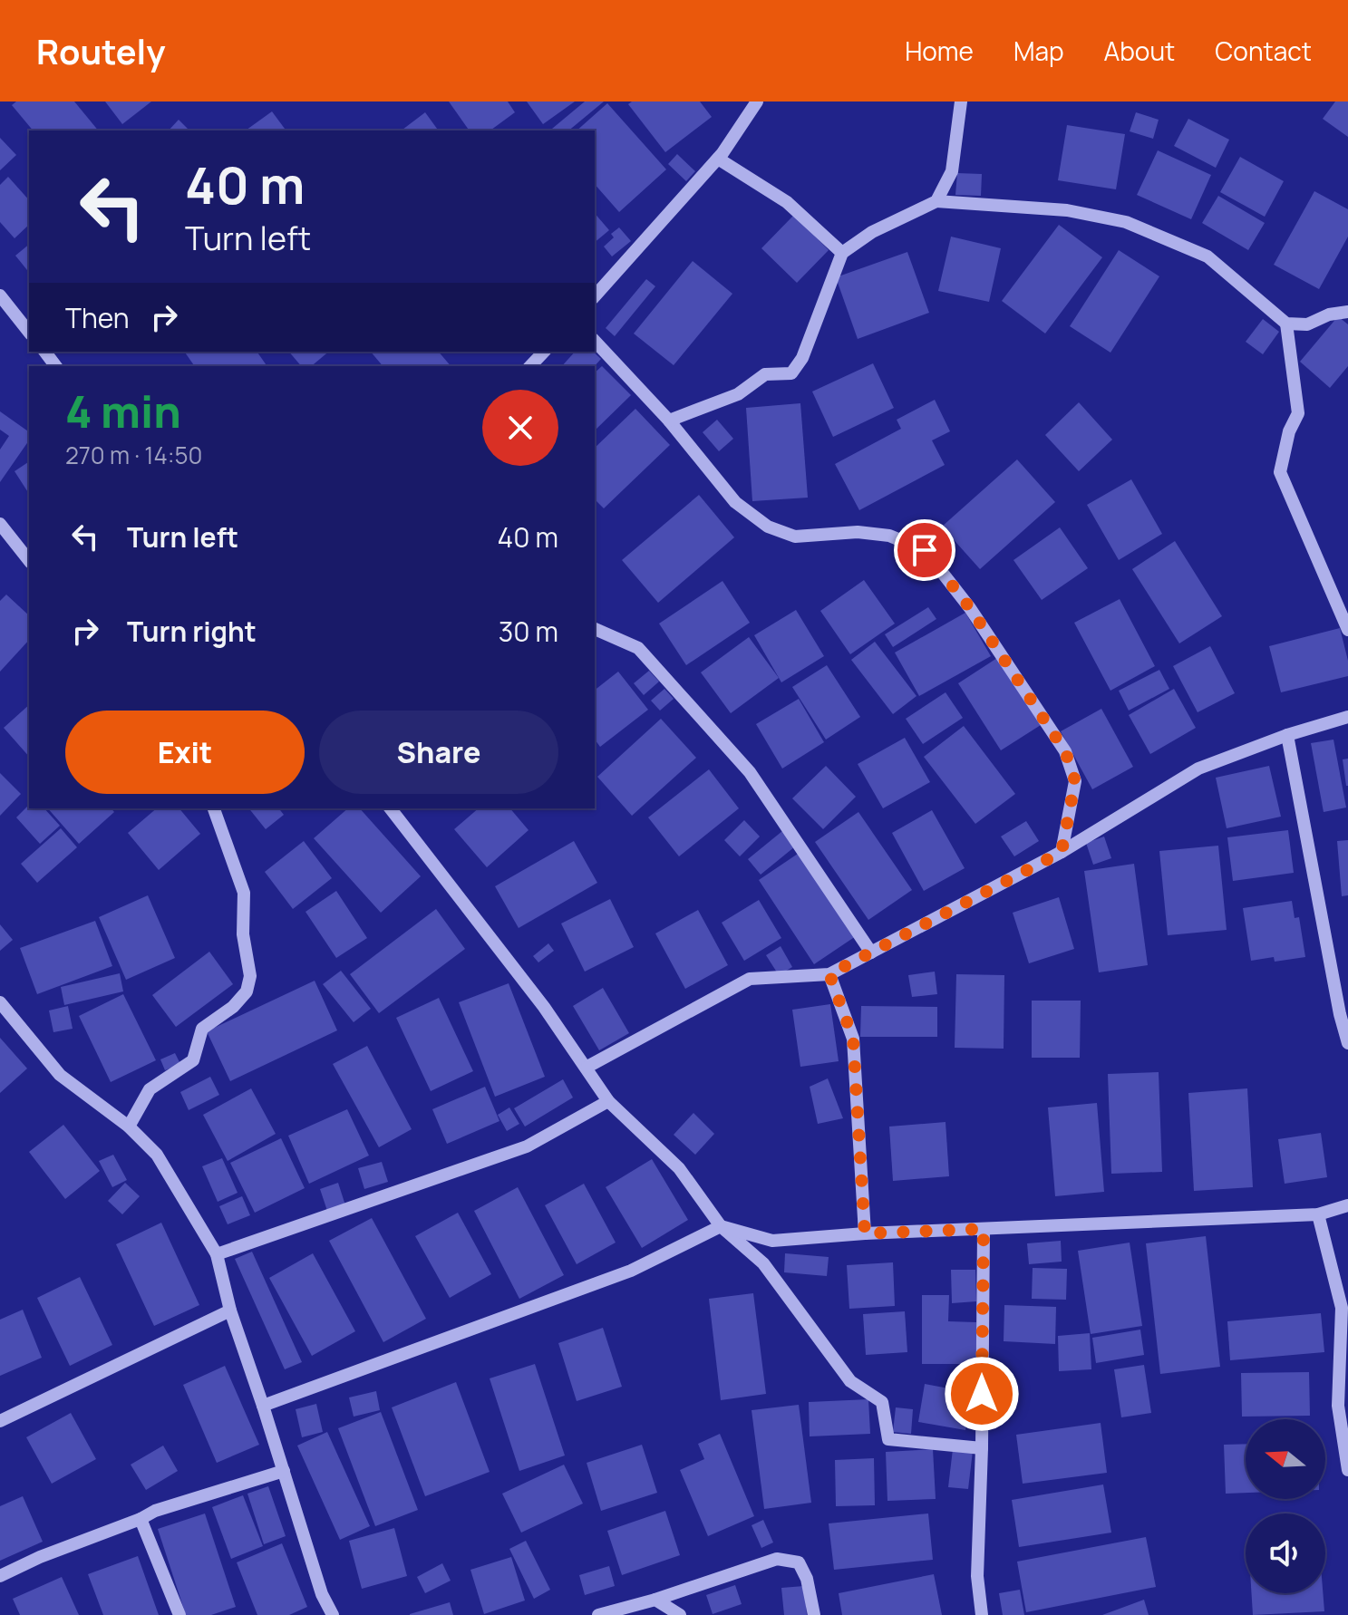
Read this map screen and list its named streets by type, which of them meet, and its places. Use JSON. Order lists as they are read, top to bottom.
{
  "north": "left",
  "page": {
    "header": "Routely",
    "nav": [
      "Home",
      "Map",
      "About",
      "Contact"
    ],
    "turn": ["40 m", "Turn left"],
    "then": "Then",
    "heading": ["4 min", "270 m · 14:50"],
    "list": [
      {
        "name": "Turn left",
        "value": "40 m"
      },
      {
        "name": "Turn right",
        "value": "30 m"
      }
    ],
    "buttons": ["Exit", "Share"]
  }
}
